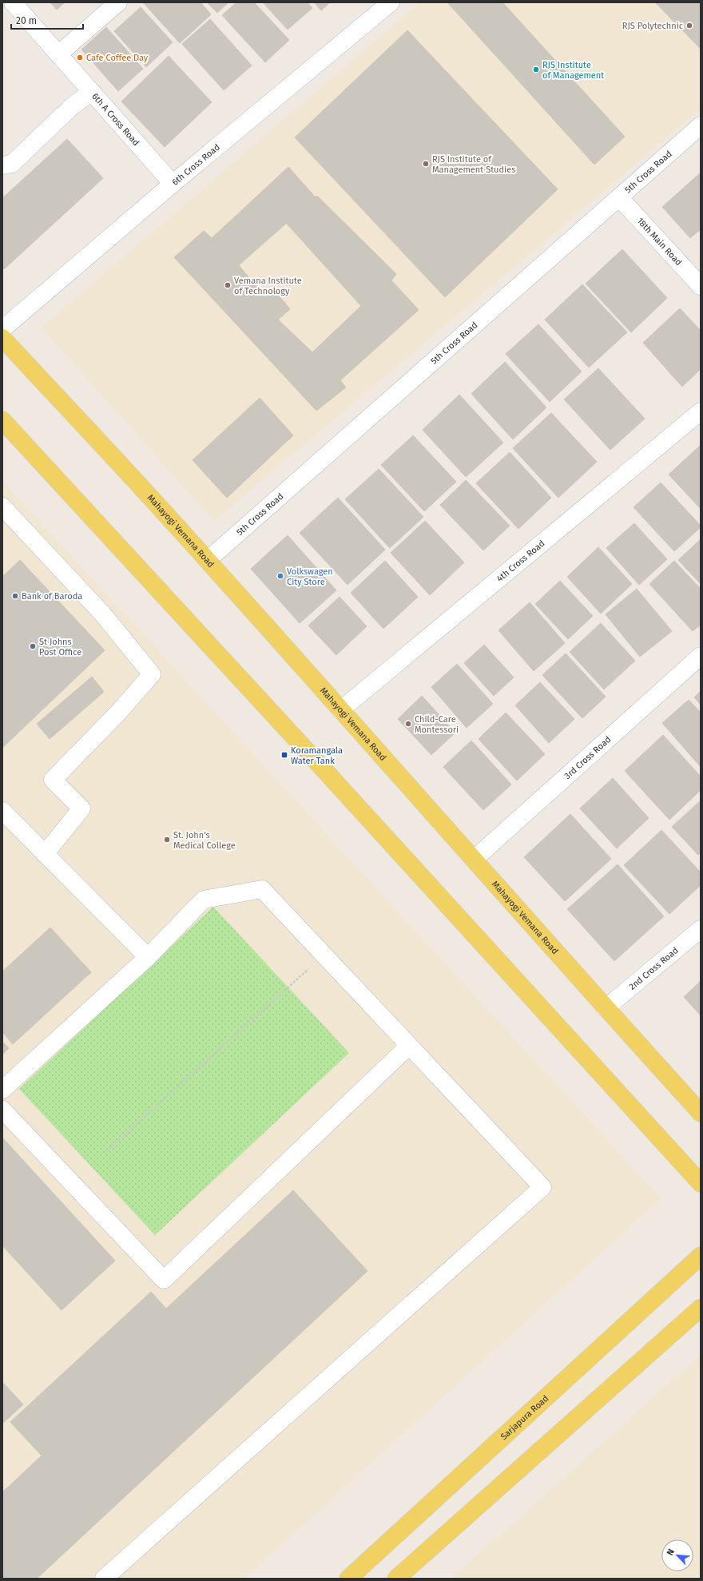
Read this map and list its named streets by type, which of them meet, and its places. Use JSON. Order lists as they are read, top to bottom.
{
  "streets": {
    "main road": ["Mahayogi Vemana Road", "Sarjapura Road"],
    "street": [
      "6th A Cross Road",
      "6th Cross Road",
      "5th Cross Road",
      "18th Main Road",
      "4th Cross Road",
      "3rd Cross Road",
      "2nd Cross Road"
    ]
  },
  "crossings": [
    ["6th A Cross Road", "6th Cross Road"],
    ["5th Cross Road", "18th Main Road"],
    ["5th Cross Road", "Mahayogi Vemana Road"],
    ["Mahayogi Vemana Road", "4th Cross Road"],
    ["Mahayogi Vemana Road", "3rd Cross Road"],
    ["Mahayogi Vemana Road", "2nd Cross Road"]
  ],
  "places": {
    "other": [
      "RJS Polytechnic",
      "Cafe Coffee Day",
      "RJS Institute of Management",
      "RJS Institute of Management Studies",
      "Vemana Institute of Technology",
      "Volkswagen City Store",
      "Bank of Baroda",
      "St Johns Post Office",
      "Child-Care Montessori",
      "St. John's Medical College"
    ],
    "transit": ["Koramangala Water Tank"]
  },
  "scale_bar": "20 m",
  "north": "top left"
}
